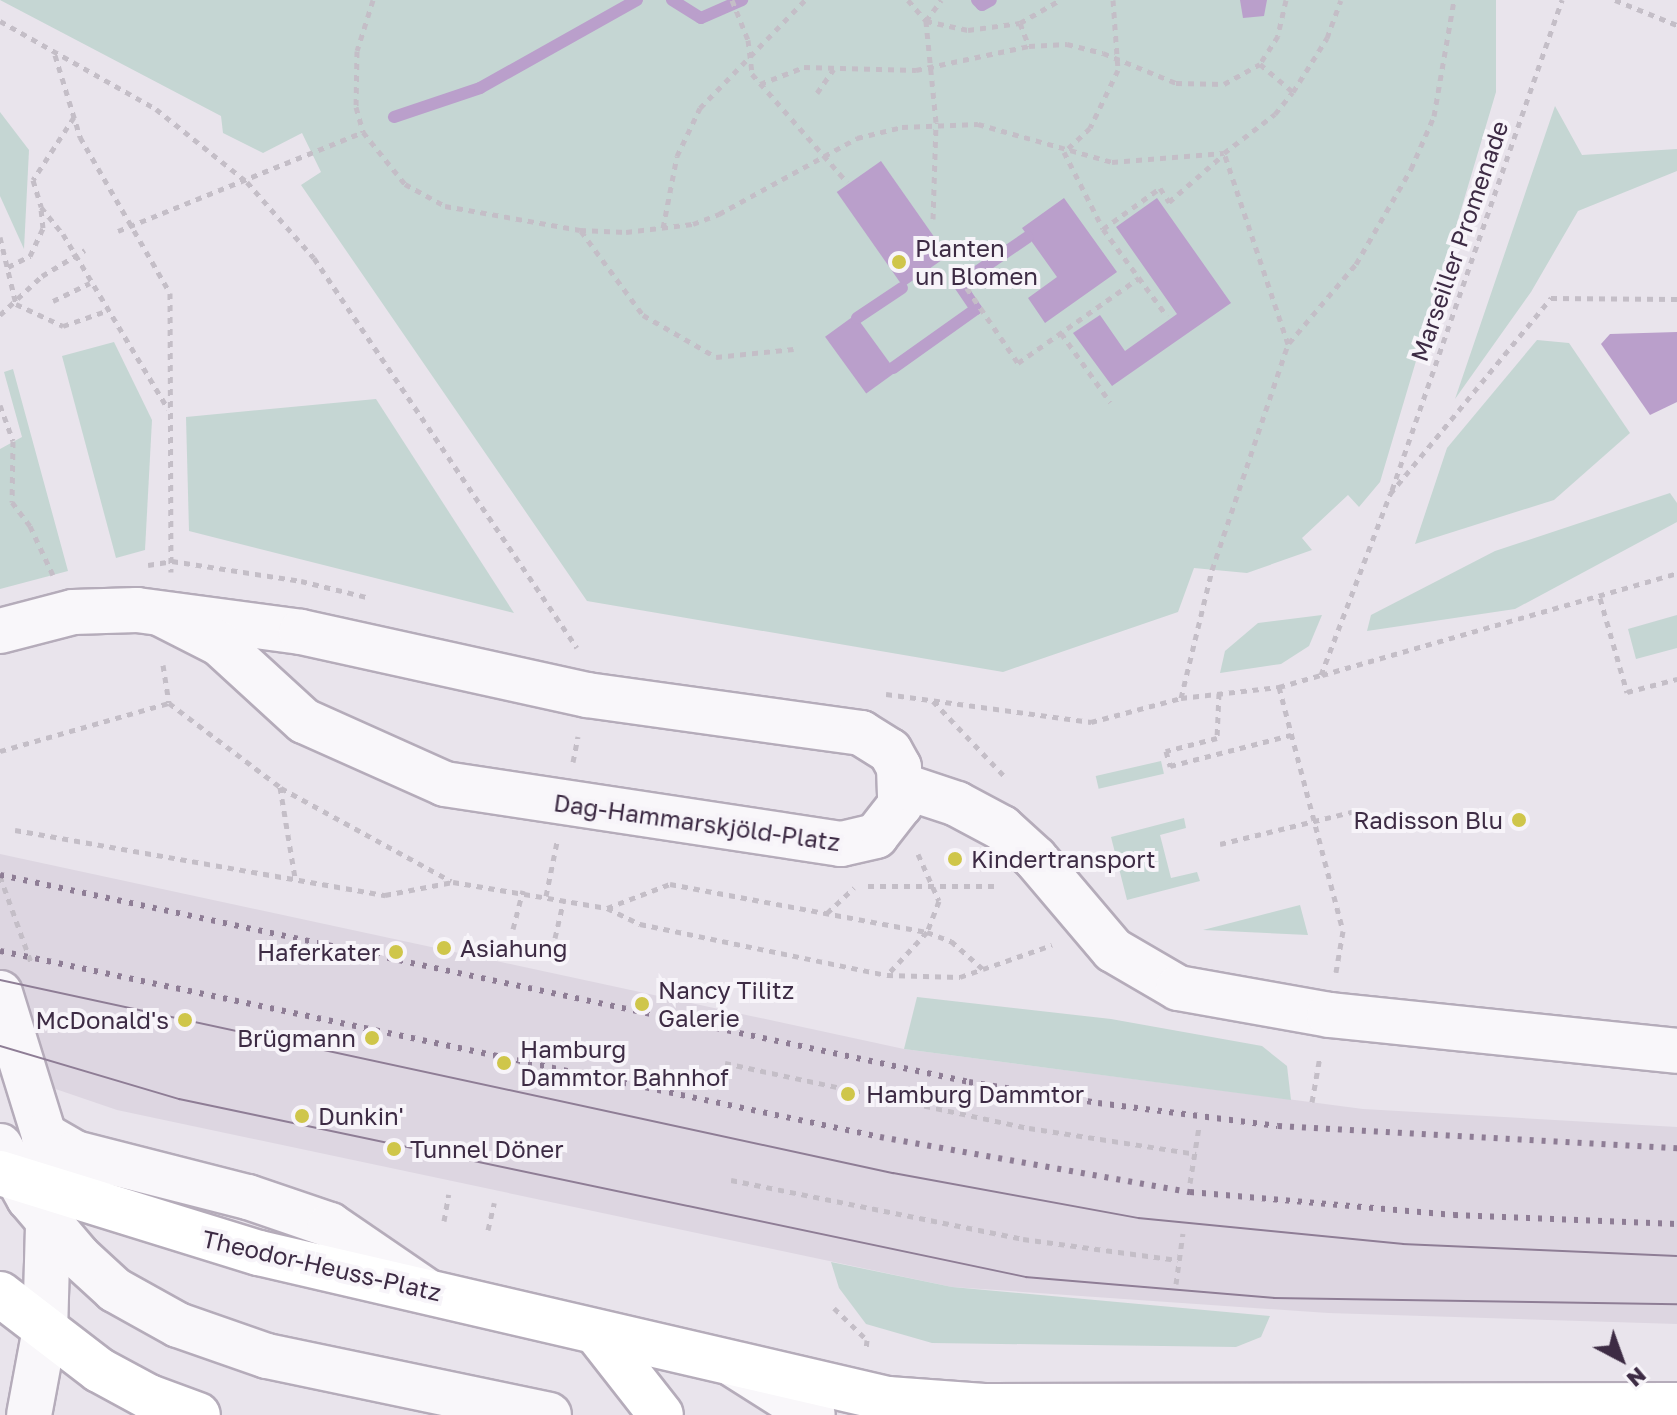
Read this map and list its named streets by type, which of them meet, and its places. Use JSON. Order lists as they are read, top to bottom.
{
  "streets": {
    "main road": ["Theodor-Heuss-Platz"],
    "street": ["Dag-Hammarskjöld-Platz"],
    "path": ["Marseiller Promenade"]
  },
  "places": [
    "Planten un Blomen",
    "Radisson Blu",
    "Kindertransport",
    "Asiahung",
    "Haferkater",
    "Nancy Tilitz Galerie",
    "McDonald's",
    "Brügmann",
    "Hamburg Dammtor Bahnhof",
    "Hamburg Dammtor",
    "Dunkin'",
    "Tunnel Döner"
  ],
  "north": "bottom right"
}
